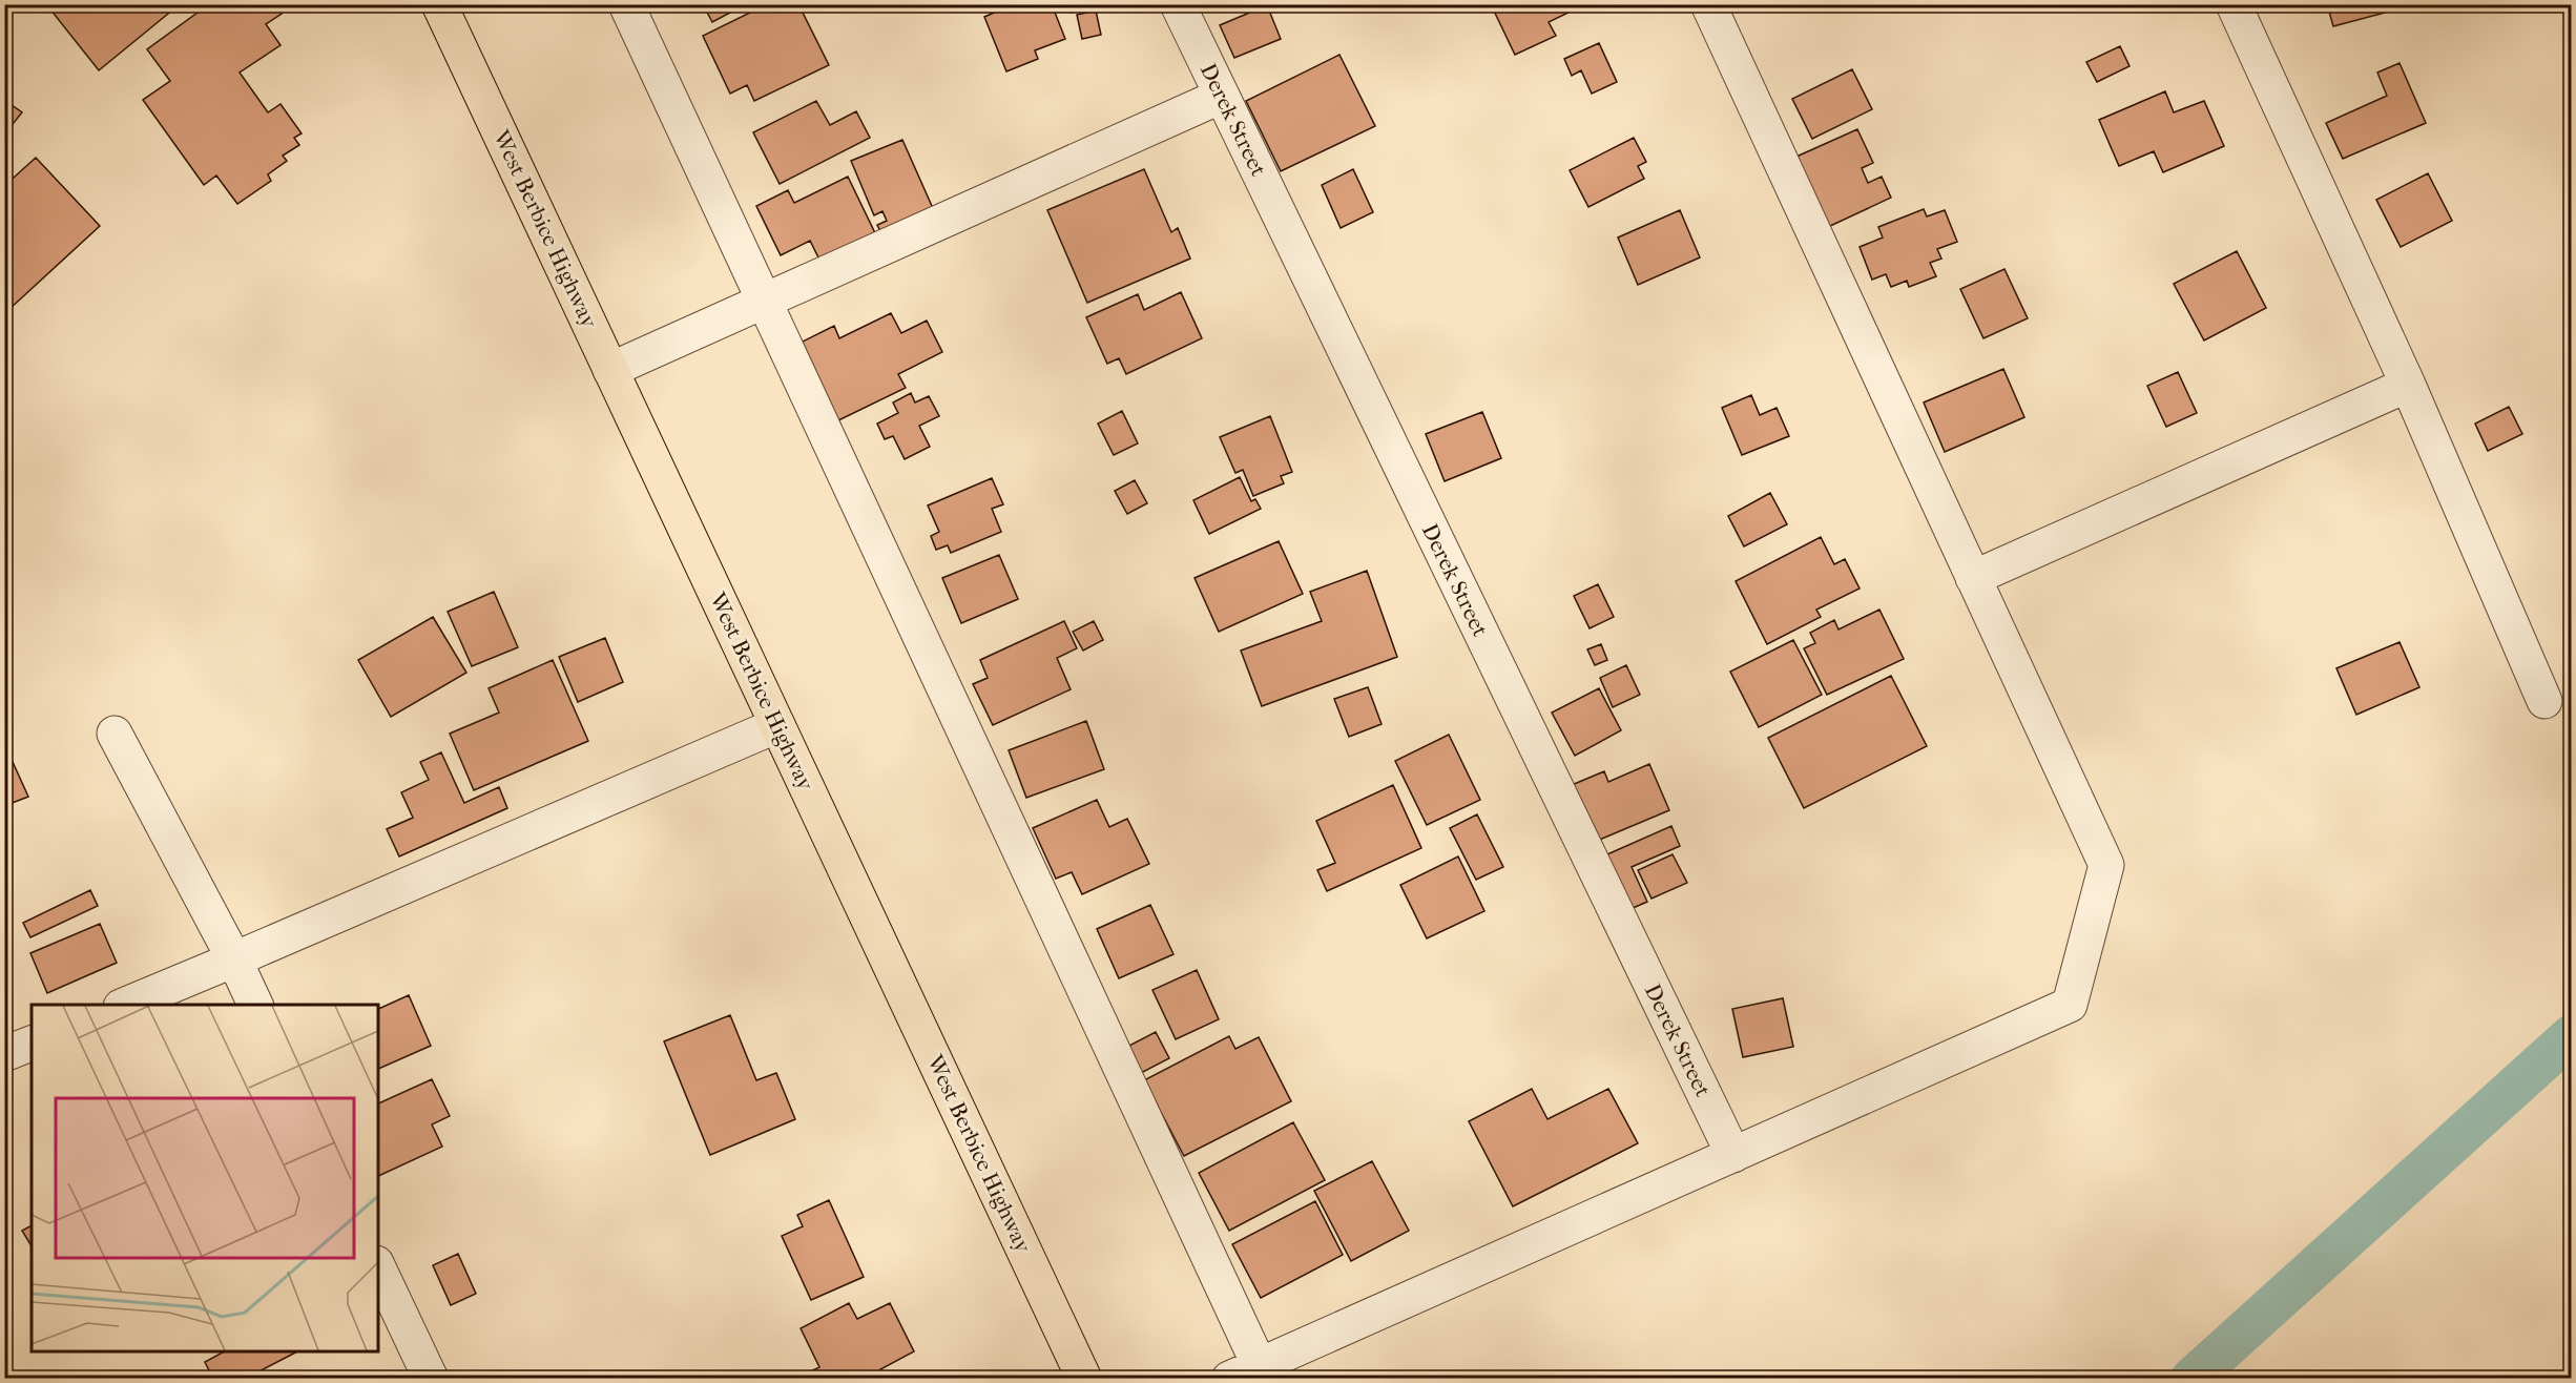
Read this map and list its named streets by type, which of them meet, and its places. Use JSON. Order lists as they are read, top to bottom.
{
  "streets": {
    "main road": ["West Berbice Highway"],
    "street": ["Derek Street"]
  }
}
